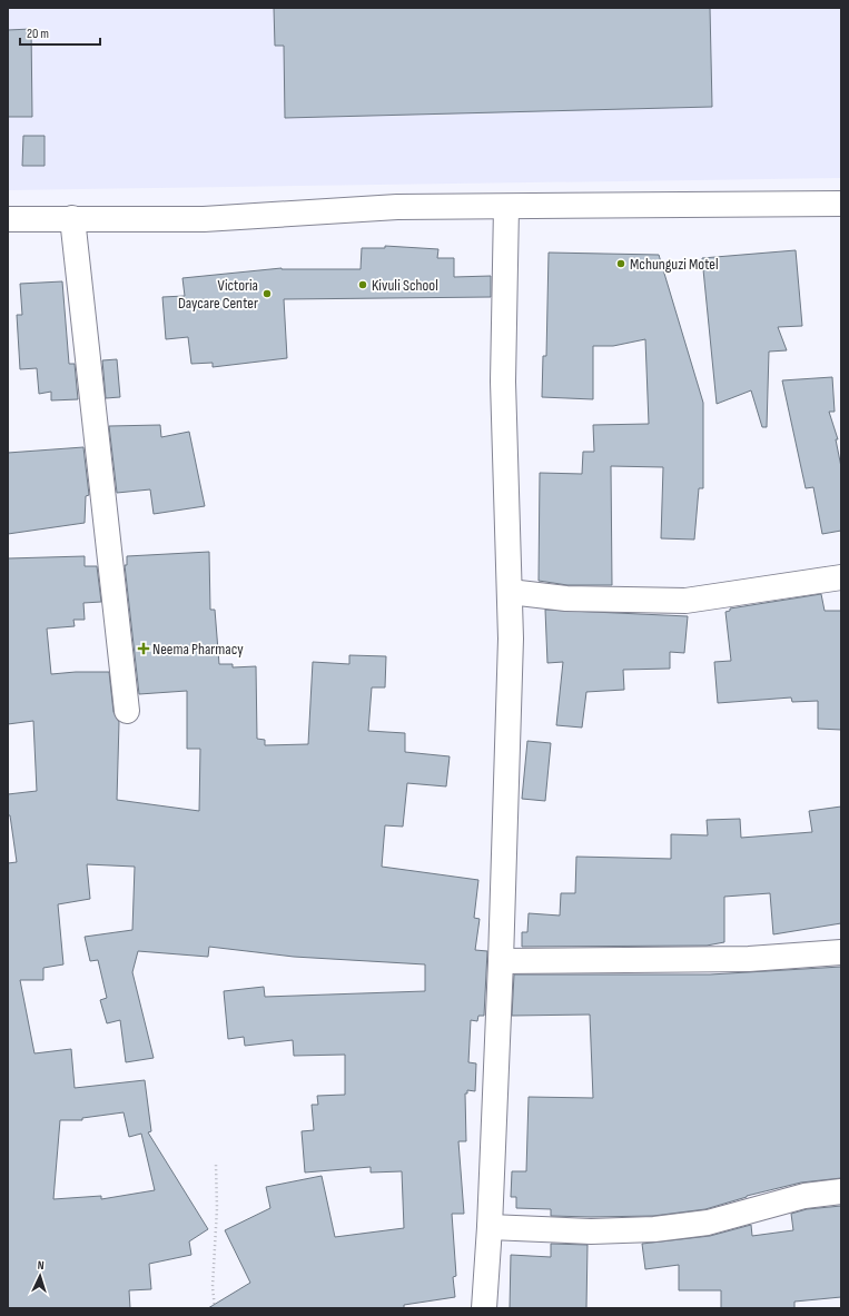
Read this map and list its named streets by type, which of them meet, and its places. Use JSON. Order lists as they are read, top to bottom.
{
  "places": {
    "other": ["Mchunguzi Motel", "Kivuli School", "Victoria Daycare Center"],
    "health": ["Neema Pharmacy"]
  },
  "scale_bar": "20 m",
  "north": "top"
}
